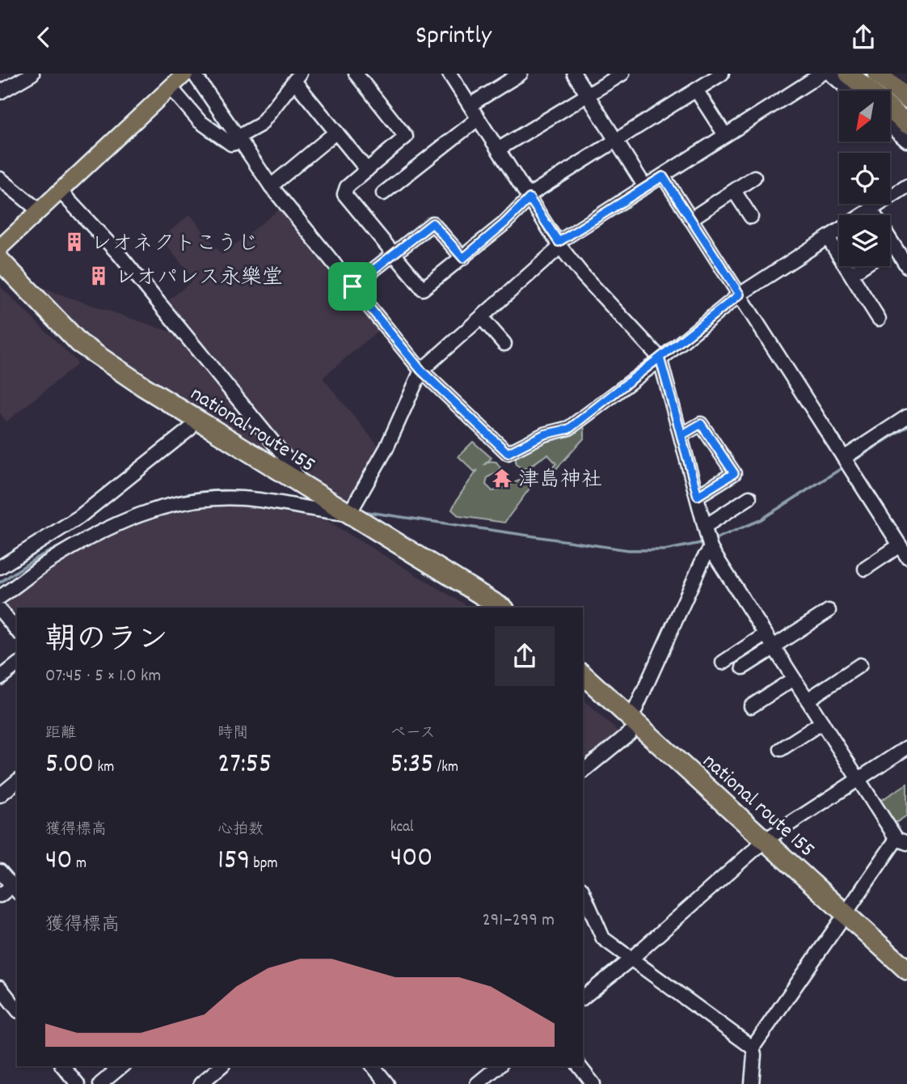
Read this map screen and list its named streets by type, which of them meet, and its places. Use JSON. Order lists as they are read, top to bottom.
{
  "streets": {
    "highway": ["national route 155"]
  },
  "places": {
    "building": ["レオネクトこうじ", "レオパレス永樂堂"],
    "temple": ["津島神社"]
  },
  "north": "bottom left",
  "page": {
    "header": "Sprintly",
    "heading": ["朝のラン", "07:45 · 5 × 1.0 km"],
    "stats": [
      ["距離", "5.00 km"],
      ["時間", "27:55"],
      ["ペース", "5:35 /km"],
      ["獲得標高", "40 m"],
      ["心拍数", "159 bpm"],
      ["kcal", "400"]
    ],
    "chart": ["獲得標高", "291–299 m"]
  }
}
